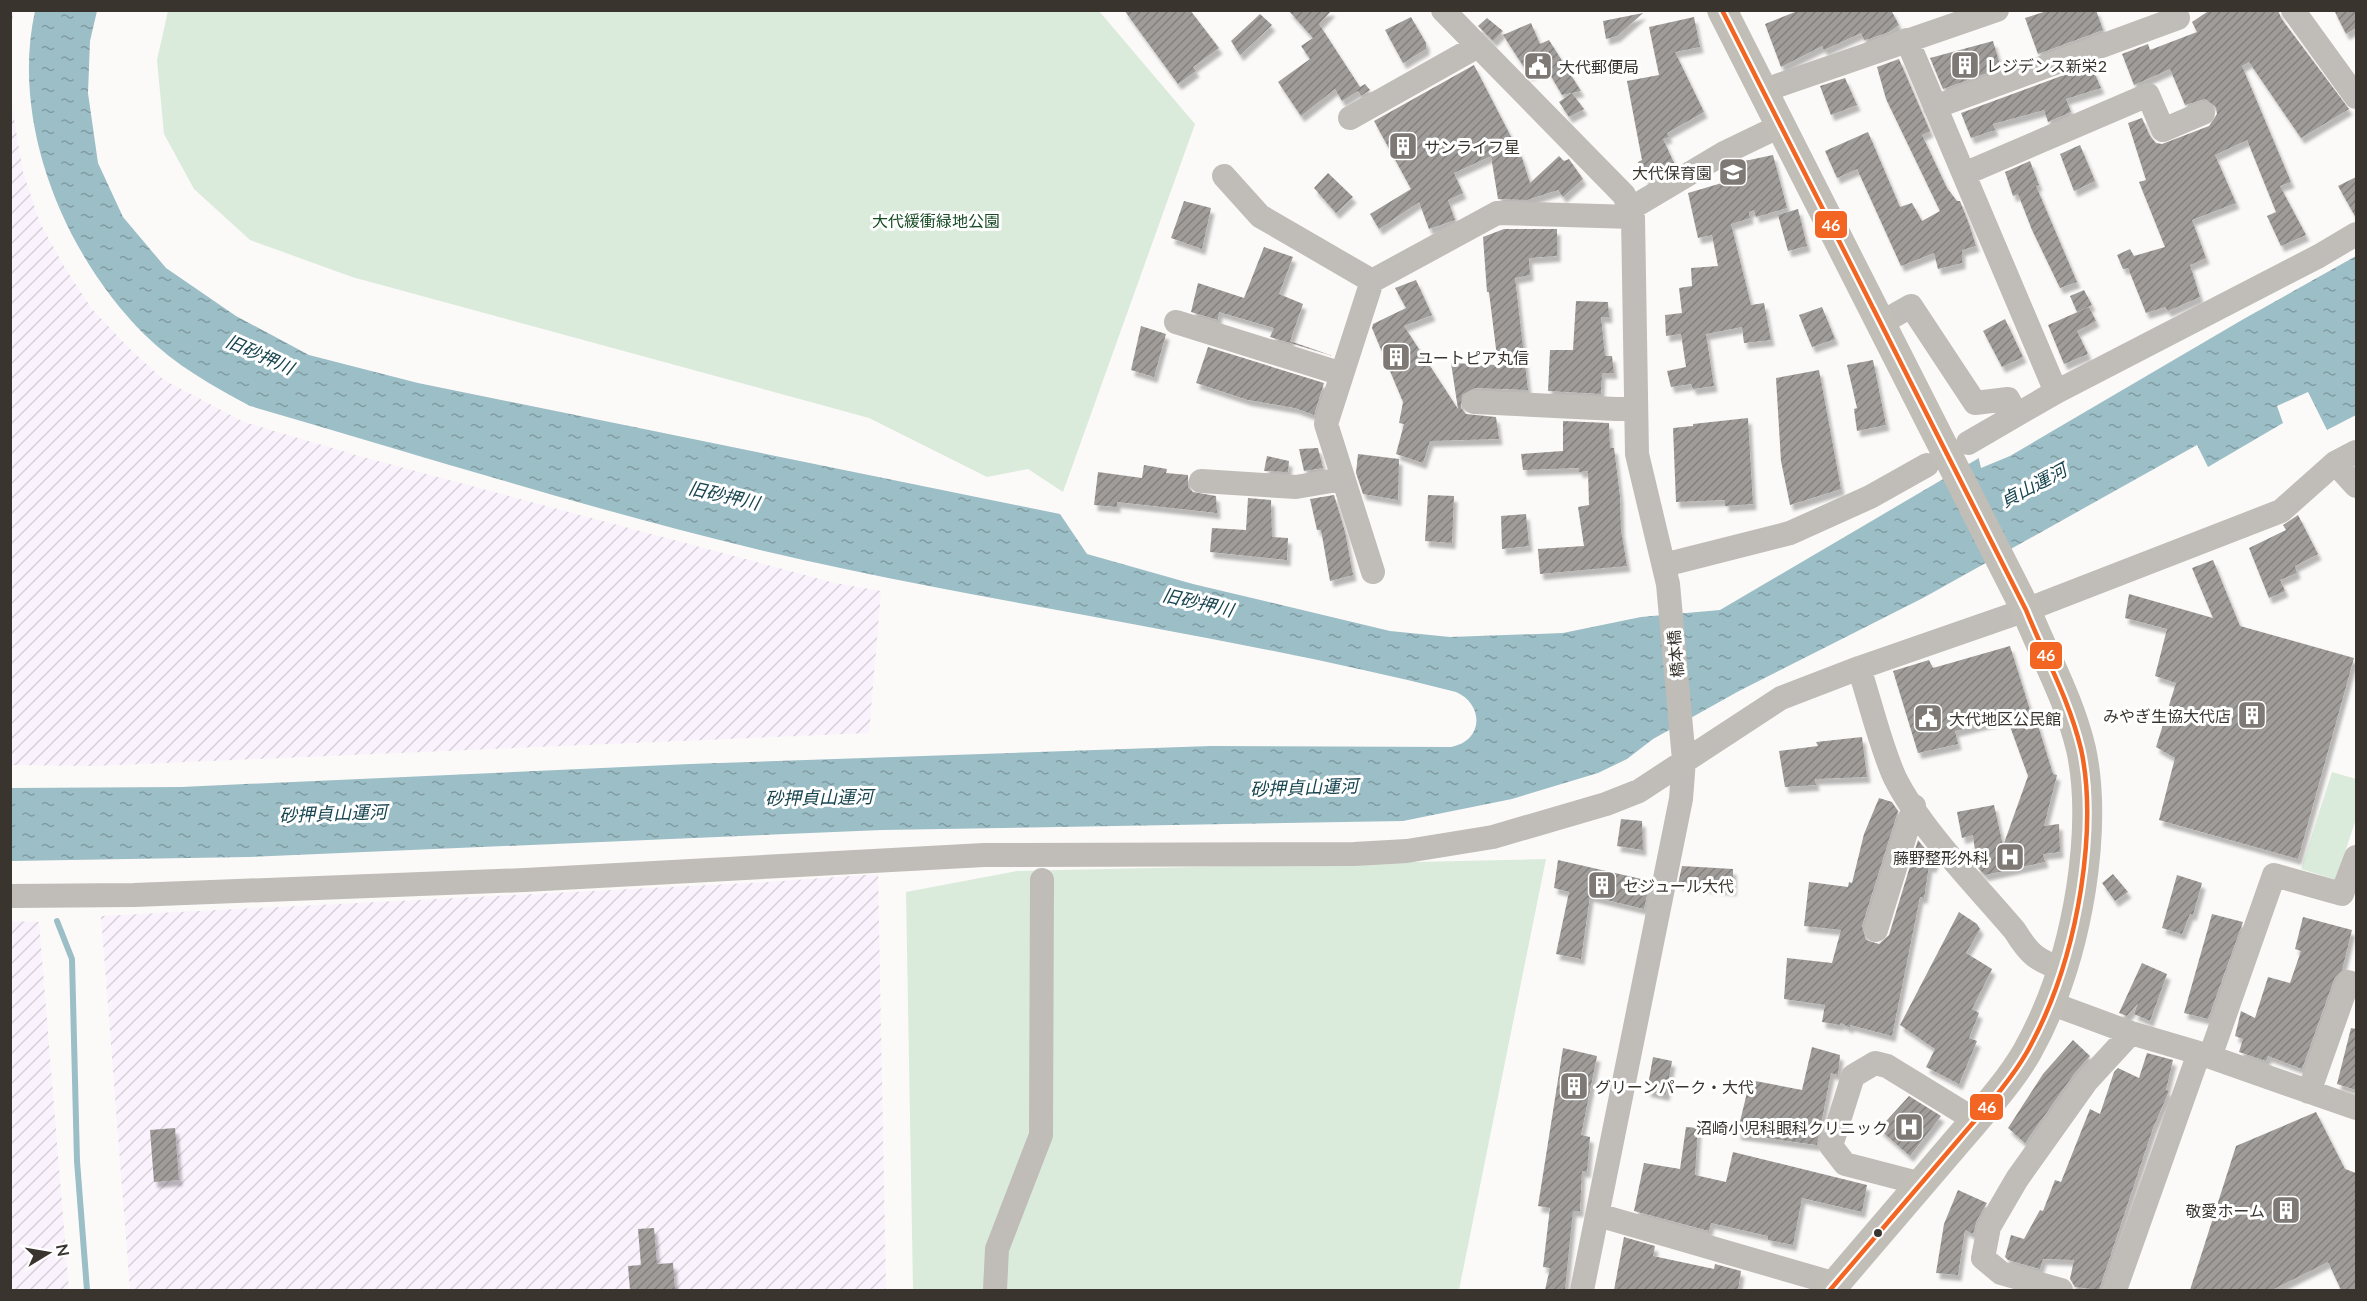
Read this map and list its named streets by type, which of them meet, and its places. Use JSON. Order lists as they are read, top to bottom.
{
  "streets": {
    "street": ["橋本橋"]
  },
  "water": ["旧砂押川", "貞山運河", "砂押貞山運河"],
  "parks": ["大代緩衝緑地公園"],
  "places": {
    "building": [
      "レジデンス新栄2",
      "サンライフ星",
      "ユートピア丸信",
      "みやぎ生協大代店",
      "セジュール大代",
      "グリーンパーク・大代",
      "敬愛ホーム"
    ],
    "public building": ["大代郵便局", "大代地区公民館"],
    "school or university": ["大代保育園"],
    "hospital": ["藤野整形外科", "沼崎小児科眼科クリニック"]
  },
  "lines": ["transit line 46"],
  "north": "right"
}
